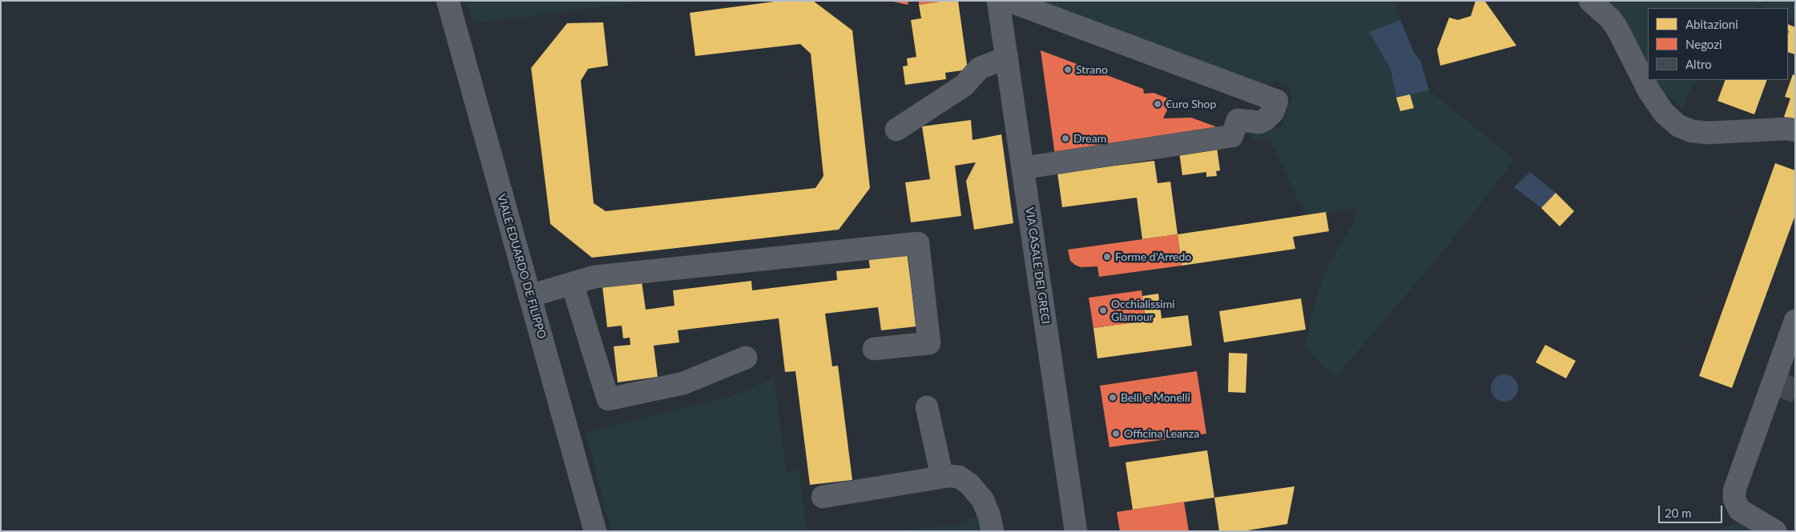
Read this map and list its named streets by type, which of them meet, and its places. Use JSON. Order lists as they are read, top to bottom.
{
  "streets": {
    "street": ["VIA CASALE DEI GRECI", "VIALE EDUARDO DE FILIPPO"]
  },
  "places": [
    "Strano",
    "€uro Shop",
    "Dream",
    "Forme d'Arredo",
    "Occhialissimi Glamour",
    "Belli e Monelli",
    "Officina Leanza"
  ],
  "legend": ["Abitazioni", "Negozi", "Altro"],
  "scale_bar": "20 m"
}
